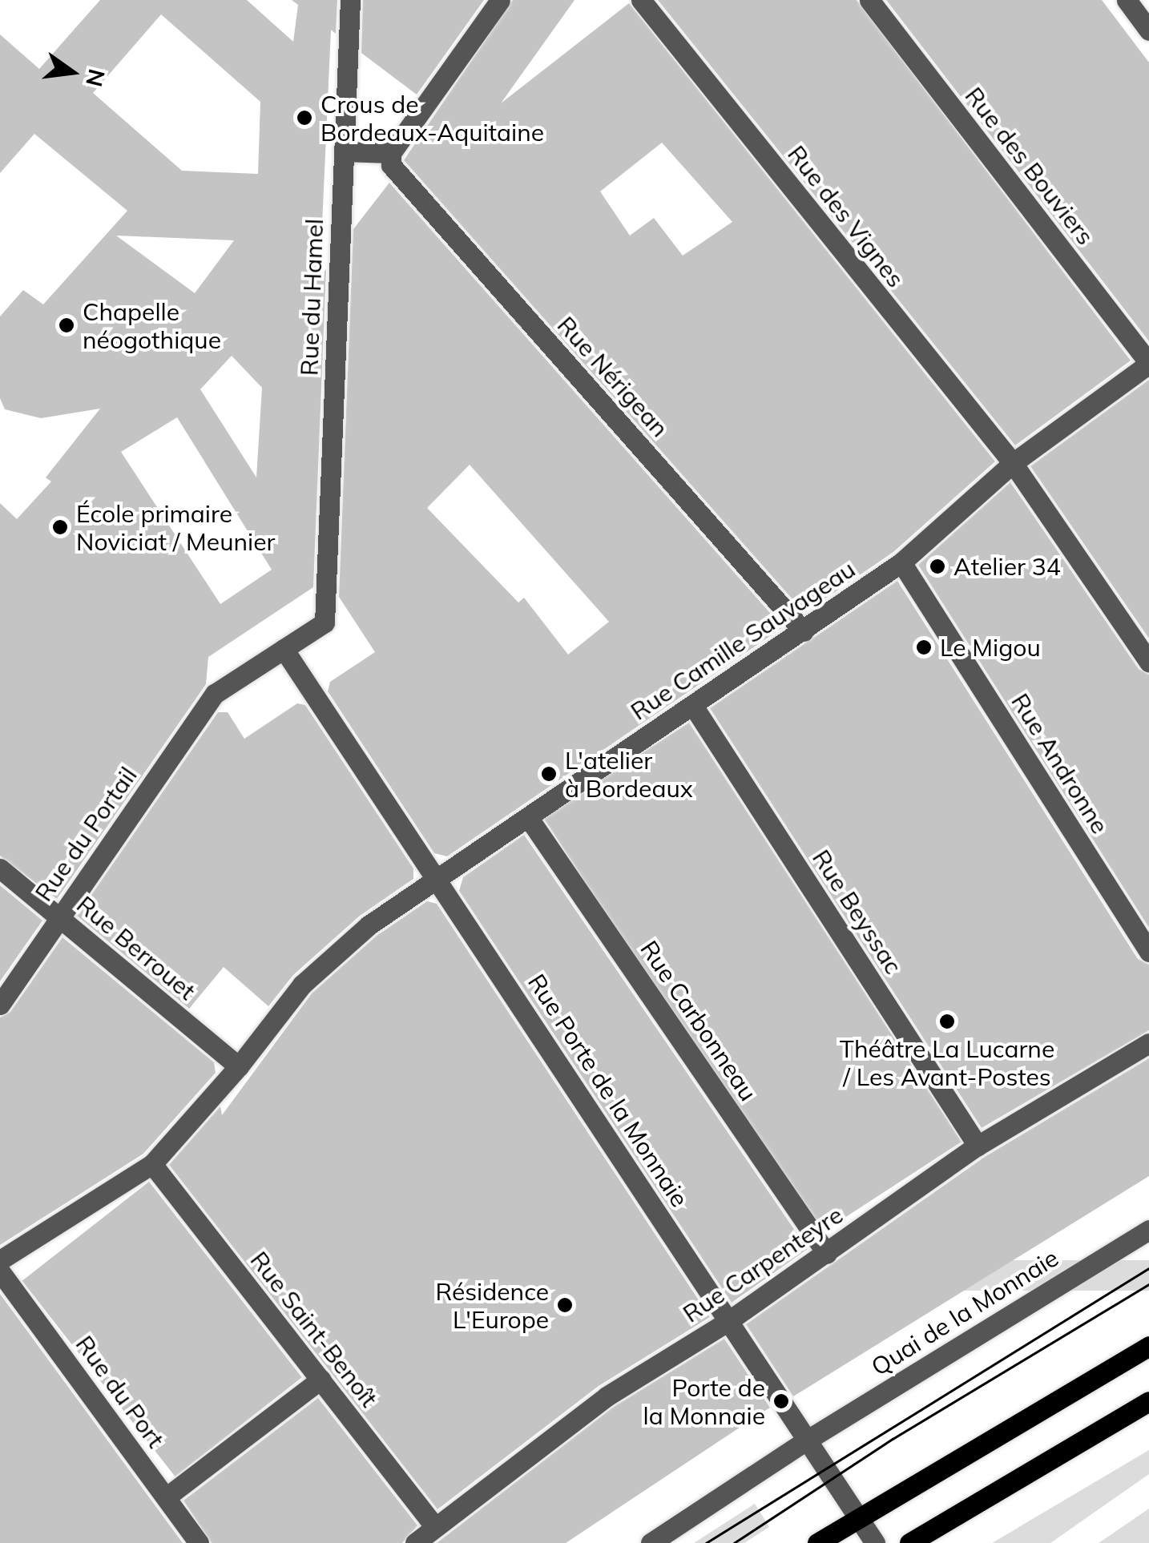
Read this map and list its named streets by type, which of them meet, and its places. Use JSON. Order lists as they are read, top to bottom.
{
  "streets": {
    "street": [
      "Rue des Bouviers",
      "Rue des Vignes",
      "Rue du Hamel",
      "Rue Nérigean",
      "Rue Camille Sauvageau",
      "Rue Andronne",
      "Rue du Portail",
      "Rue Beyssac",
      "Rue Berrouet",
      "Rue Carbonneau",
      "Rue Porte de la Monnaie",
      "Rue Carpenteyre",
      "Quai de la Monnaie",
      "Rue Saint-Benoît",
      "Rue du Port"
    ]
  },
  "crossings": [
    ["Rue des Bouviers", "Rue Camille Sauvageau"],
    ["Rue des Vignes", "Rue Camille Sauvageau"],
    ["Rue du Hamel", "Rue du Portail"],
    ["Rue du Hamel", "Rue Porte de la Monnaie"],
    ["Rue Nérigean", "Rue Camille Sauvageau"],
    ["Rue Camille Sauvageau", "Rue Andronne"],
    ["Rue Camille Sauvageau", "Rue Beyssac"],
    ["Rue Camille Sauvageau", "Rue Berrouet"],
    ["Rue Camille Sauvageau", "Rue Carbonneau"],
    ["Rue Camille Sauvageau", "Rue Porte de la Monnaie"],
    ["Rue Camille Sauvageau", "Rue Saint-Benoît"],
    ["Rue du Portail", "Rue Berrouet"],
    ["Rue du Portail", "Rue Porte de la Monnaie"],
    ["Rue Beyssac", "Rue Carpenteyre"],
    ["Rue Carbonneau", "Rue Carpenteyre"],
    ["Rue Porte de la Monnaie", "Rue Carpenteyre"],
    ["Rue Porte de la Monnaie", "Quai de la Monnaie"],
    ["Rue Carpenteyre", "Rue Saint-Benoît"]
  ],
  "places": [
    "Crous de Bordeaux-Aquitaine",
    "Chapelle néogothique",
    "École primaire Noviciat / Meunier",
    "Atelier 34",
    "Le Migou",
    "L'atelier à Bordeaux",
    "Théâtre La Lucarne / Les Avant-Postes",
    "Résidence L'Europe",
    "Porte de la Monnaie"
  ],
  "north": "right"
}
